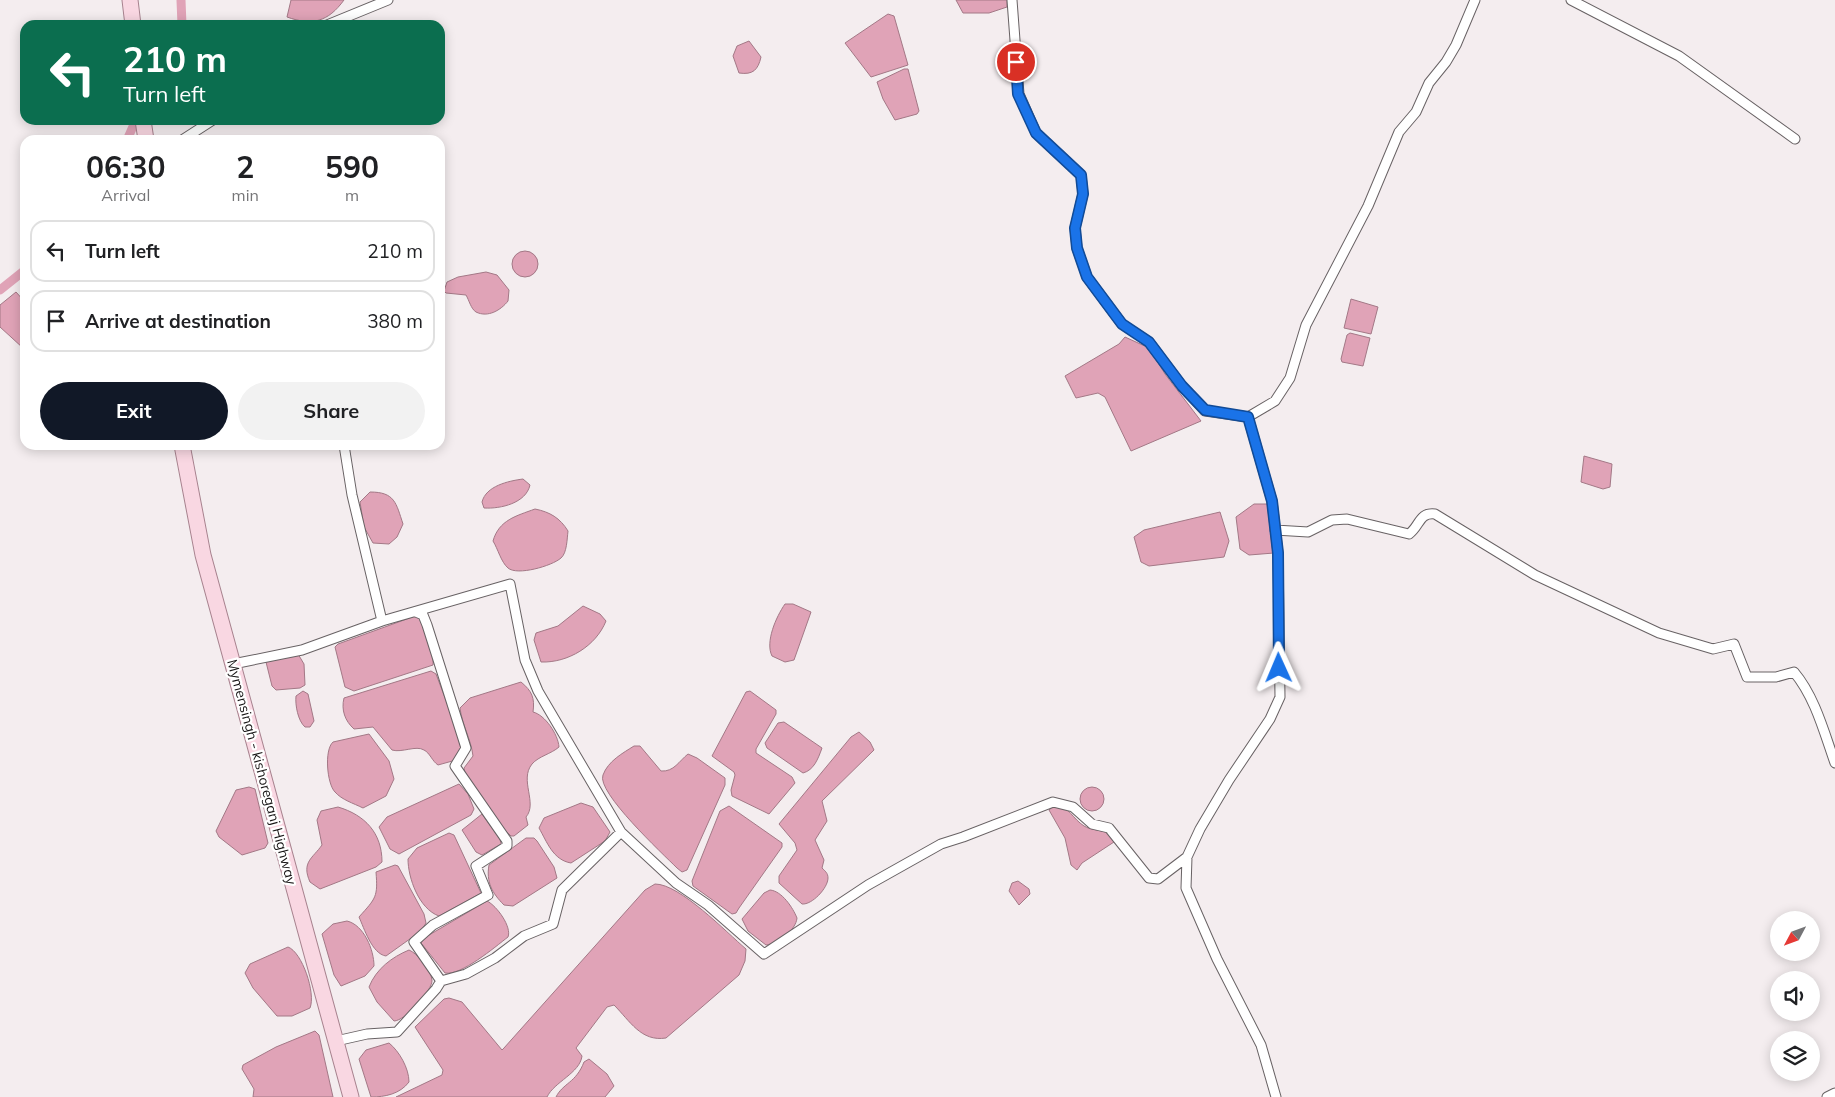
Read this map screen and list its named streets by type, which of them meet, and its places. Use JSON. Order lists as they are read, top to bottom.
{
  "streets": {
    "main road": ["Mymensingh - kishoreganj Highway"]
  },
  "north": "bottom left",
  "page": {
    "turn": ["210 m", "Turn left"],
    "eta": [
      "06:30",
      "Arrival",
      "2",
      "min",
      "590",
      "m"
    ],
    "list": [
      {
        "name": "Turn left",
        "value": "210 m"
      },
      {
        "name": "Arrive at destination",
        "value": "380 m"
      }
    ],
    "buttons": ["Exit", "Share"]
  }
}
